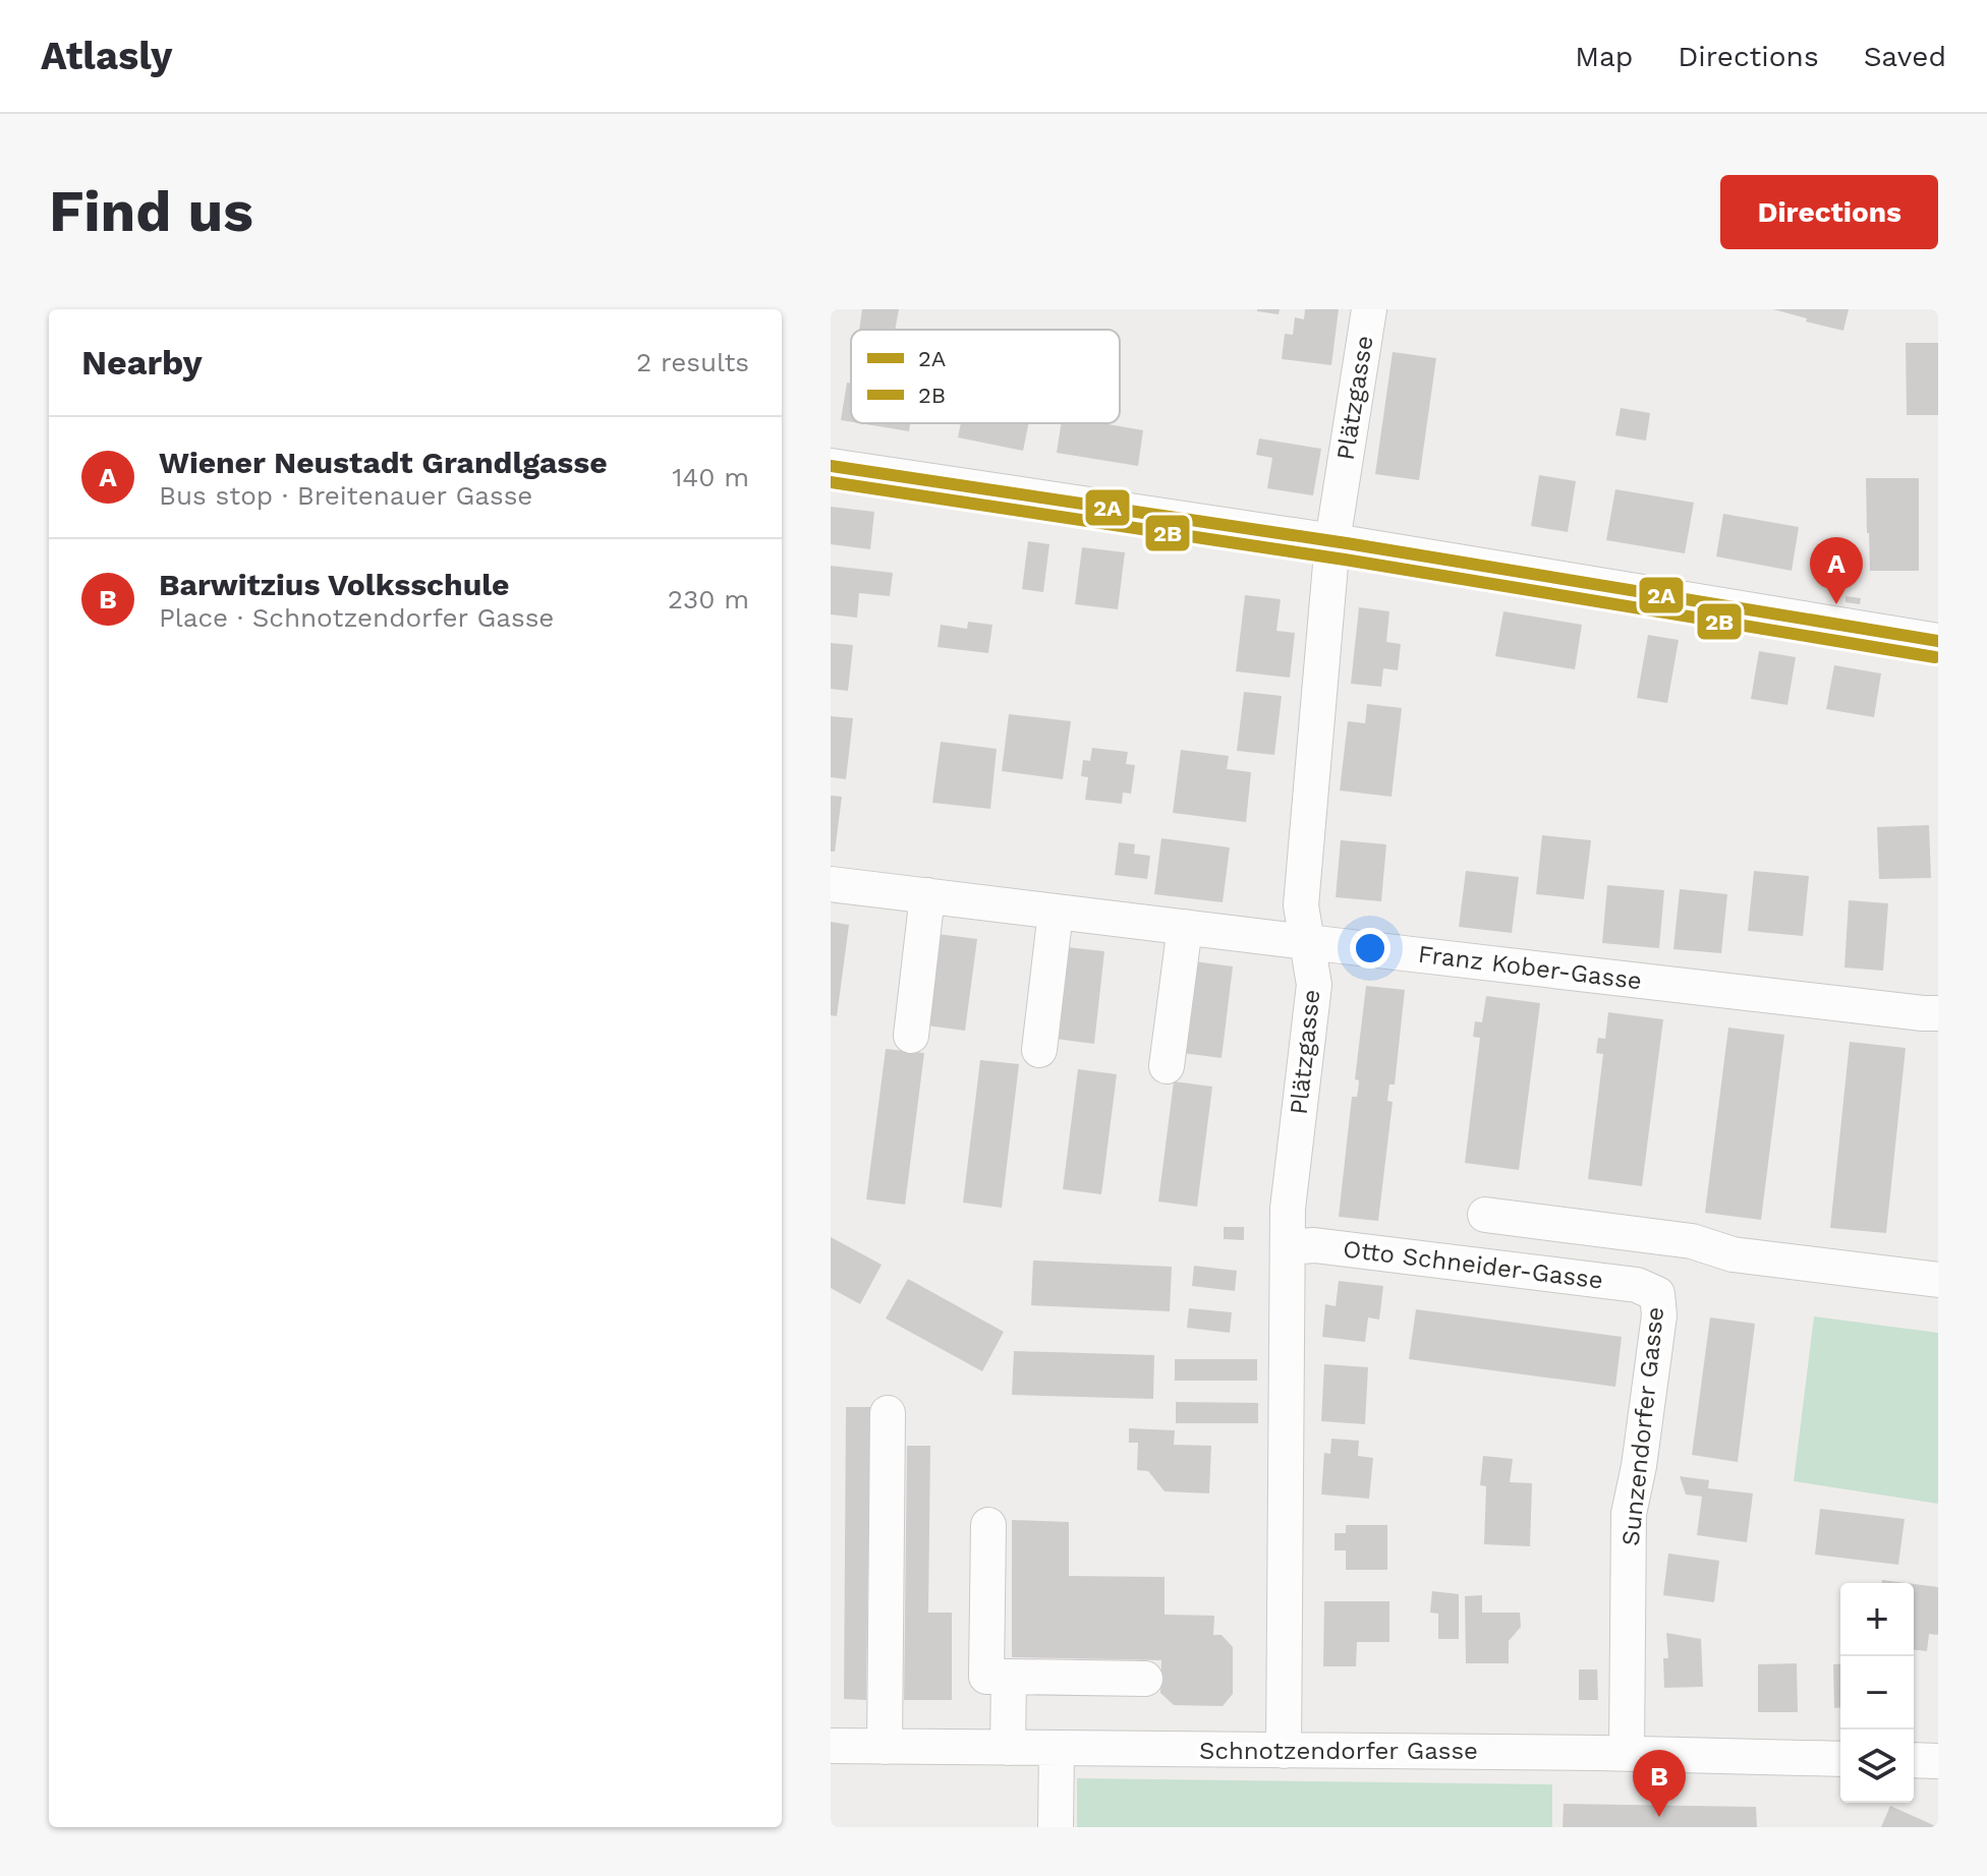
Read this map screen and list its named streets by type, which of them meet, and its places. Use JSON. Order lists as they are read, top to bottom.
{
  "streets": {
    "street": [
      "Plätzgasse",
      "Franz Kober-Gasse",
      "Otto Schneider-Gasse",
      "Sunzendorfer Gasse",
      "Schnotzendorfer Gasse"
    ]
  },
  "crossings": [
    ["Plätzgasse", "Franz Kober-Gasse"],
    ["Plätzgasse", "Otto Schneider-Gasse"],
    ["Plätzgasse", "Schnotzendorfer Gasse"],
    ["Otto Schneider-Gasse", "Sunzendorfer Gasse"],
    ["Sunzendorfer Gasse", "Schnotzendorfer Gasse"]
  ],
  "lines": ["transit line 2A", "transit line 2B"],
  "legend": ["2A", "2B"],
  "page": {
    "header": "Atlasly",
    "nav": ["Map", "Directions", "Saved"],
    "buttons": "Directions",
    "title": "Find us",
    "heading": ["Nearby", "2 results"],
    "list": [
      {
        "mark": "A",
        "name": "Wiener Neustadt Grandlgasse",
        "note": "Bus stop · Breitenauer Gasse",
        "value": "140 m"
      },
      {
        "mark": "B",
        "name": "Barwitzius Volksschule",
        "note": "Place · Schnotzendorfer Gasse",
        "value": "230 m"
      }
    ],
    "pins": ["A", "B"],
    "map_buttons": ["+", "−"]
  }
}
